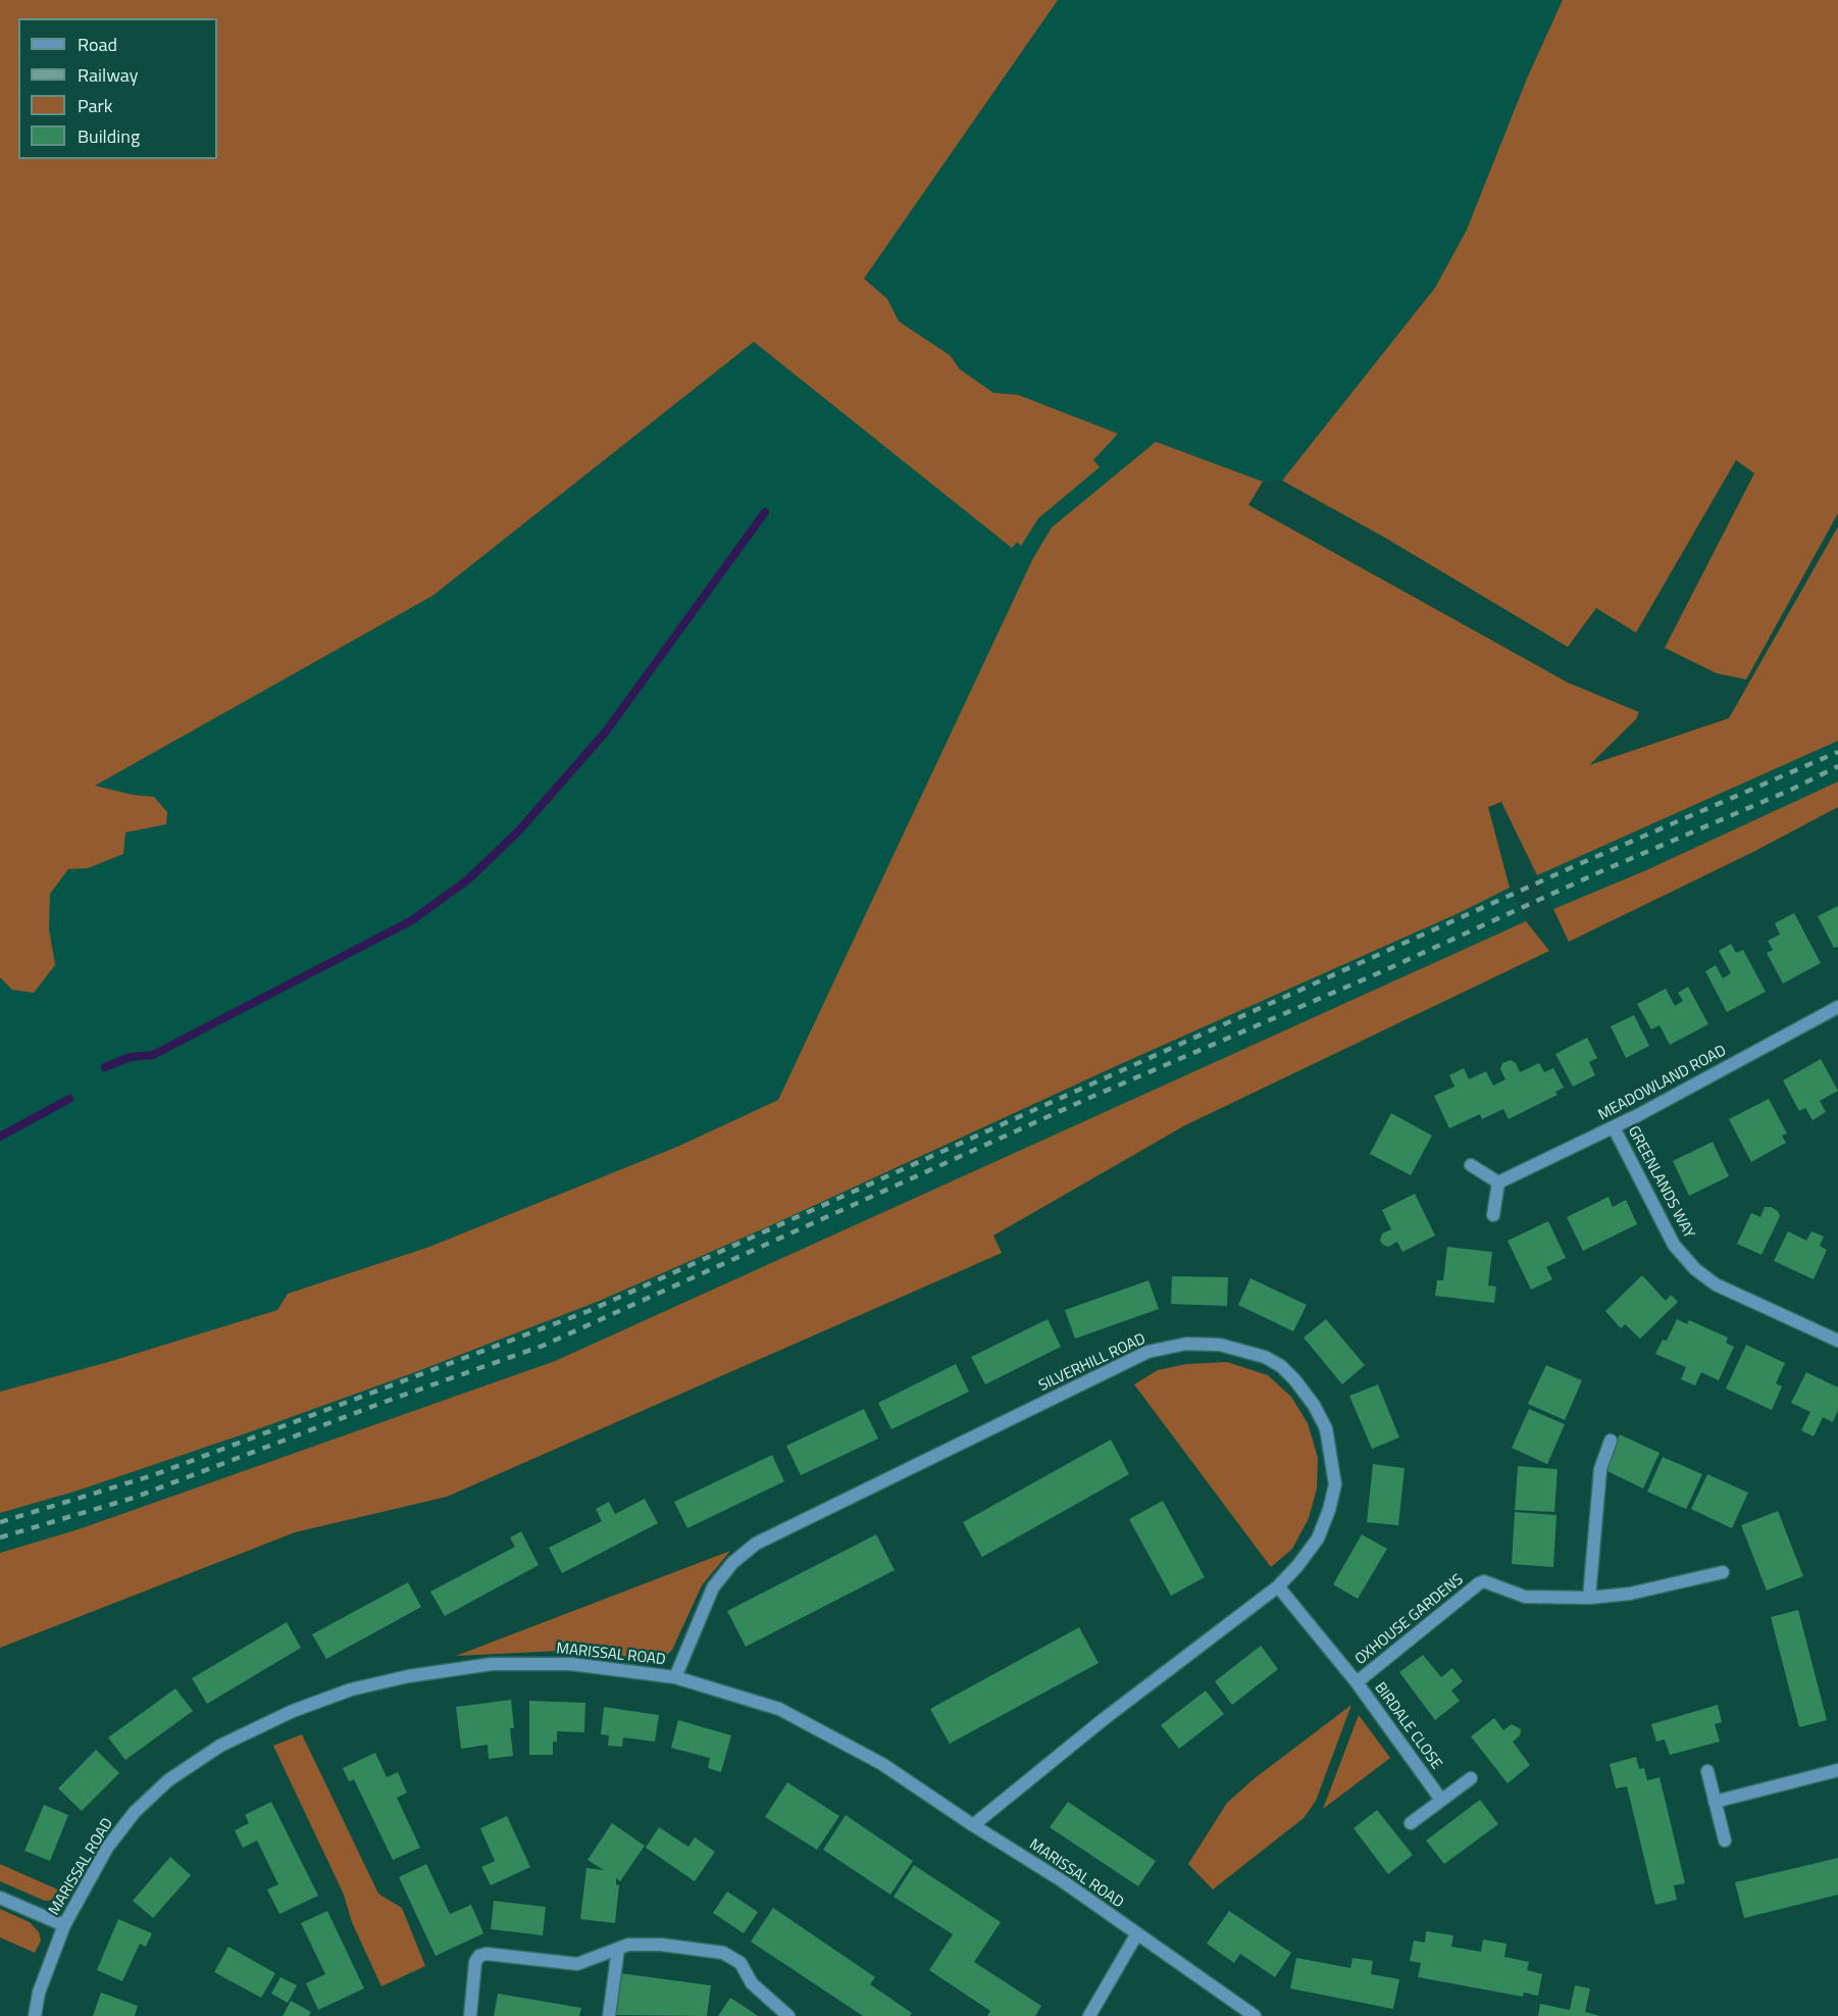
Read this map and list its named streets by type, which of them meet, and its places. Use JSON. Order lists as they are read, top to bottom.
{
  "streets": {
    "street": [
      "MEADOWLAND ROAD",
      "GREENLANDS WAY",
      "SILVERHILL ROAD",
      "OXHOUSE GARDENS",
      "MARISSAL ROAD",
      "BIRDALE CLOSE"
    ]
  },
  "crossings": [
    ["MEADOWLAND ROAD", "GREENLANDS WAY"],
    ["SILVERHILL ROAD", "MARISSAL ROAD"],
    ["SILVERHILL ROAD", "BIRDALE CLOSE"],
    ["OXHOUSE GARDENS", "BIRDALE CLOSE"]
  ],
  "legend": [
    "Road",
    "Railway",
    "Park",
    "Building"
  ]
}
